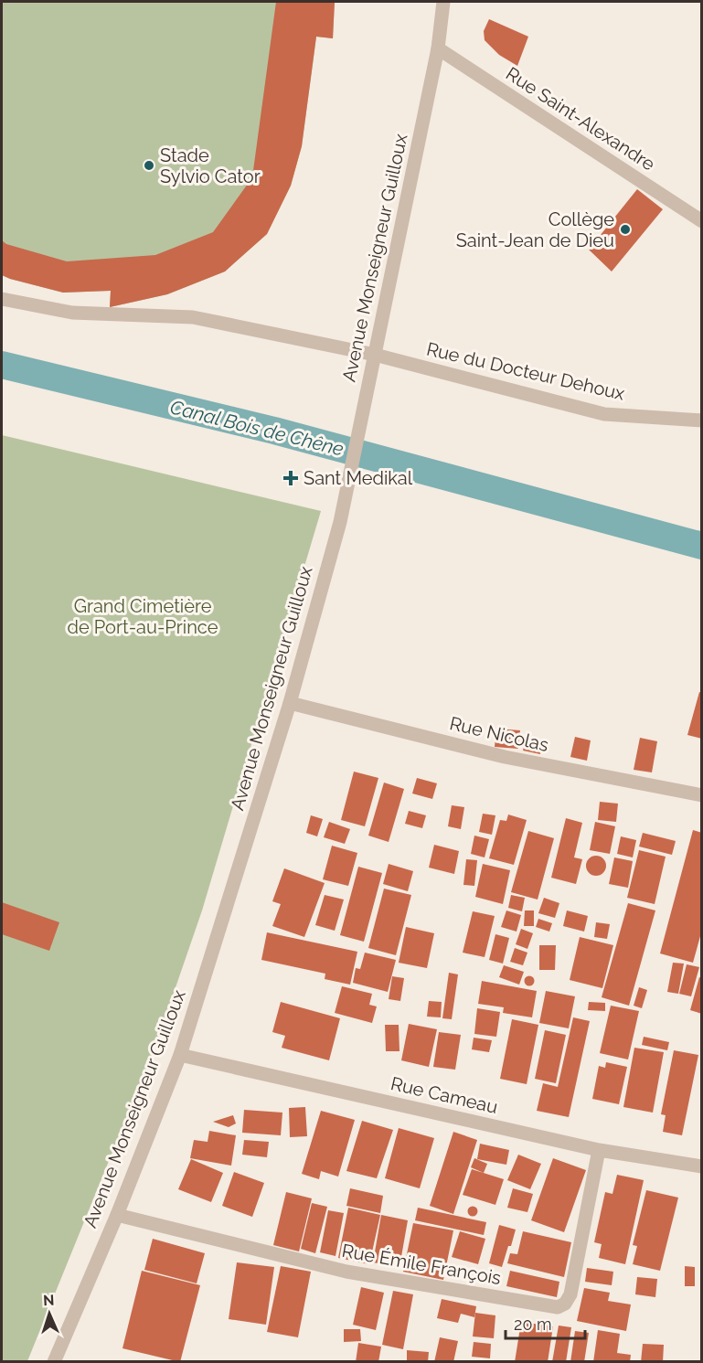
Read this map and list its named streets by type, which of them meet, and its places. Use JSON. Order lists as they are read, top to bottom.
{
  "streets": {
    "street": [
      "Rue Saint-Alexandre",
      "Avenue Monseigneur Guilloux",
      "Rue du Docteur Dehoux",
      "Rue Nicolas",
      "Rue Cameau",
      "Rue Émile François"
    ]
  },
  "crossings": [
    ["Rue Saint-Alexandre", "Avenue Monseigneur Guilloux"],
    ["Avenue Monseigneur Guilloux", "Rue du Docteur Dehoux"],
    ["Avenue Monseigneur Guilloux", "Rue Nicolas"],
    ["Avenue Monseigneur Guilloux", "Rue Cameau"],
    ["Avenue Monseigneur Guilloux", "Rue Émile François"],
    ["Rue Cameau", "Rue Émile François"]
  ],
  "water": ["Canal Bois de Chêne"],
  "parks": ["Grand Cimetière de Port-au-Prince"],
  "places": {
    "other": ["Stade Sylvio Cator", "Collège Saint-Jean de Dieu"],
    "health": ["Sant Medikal"]
  },
  "scale_bar": "20 m",
  "north": "top"
}
